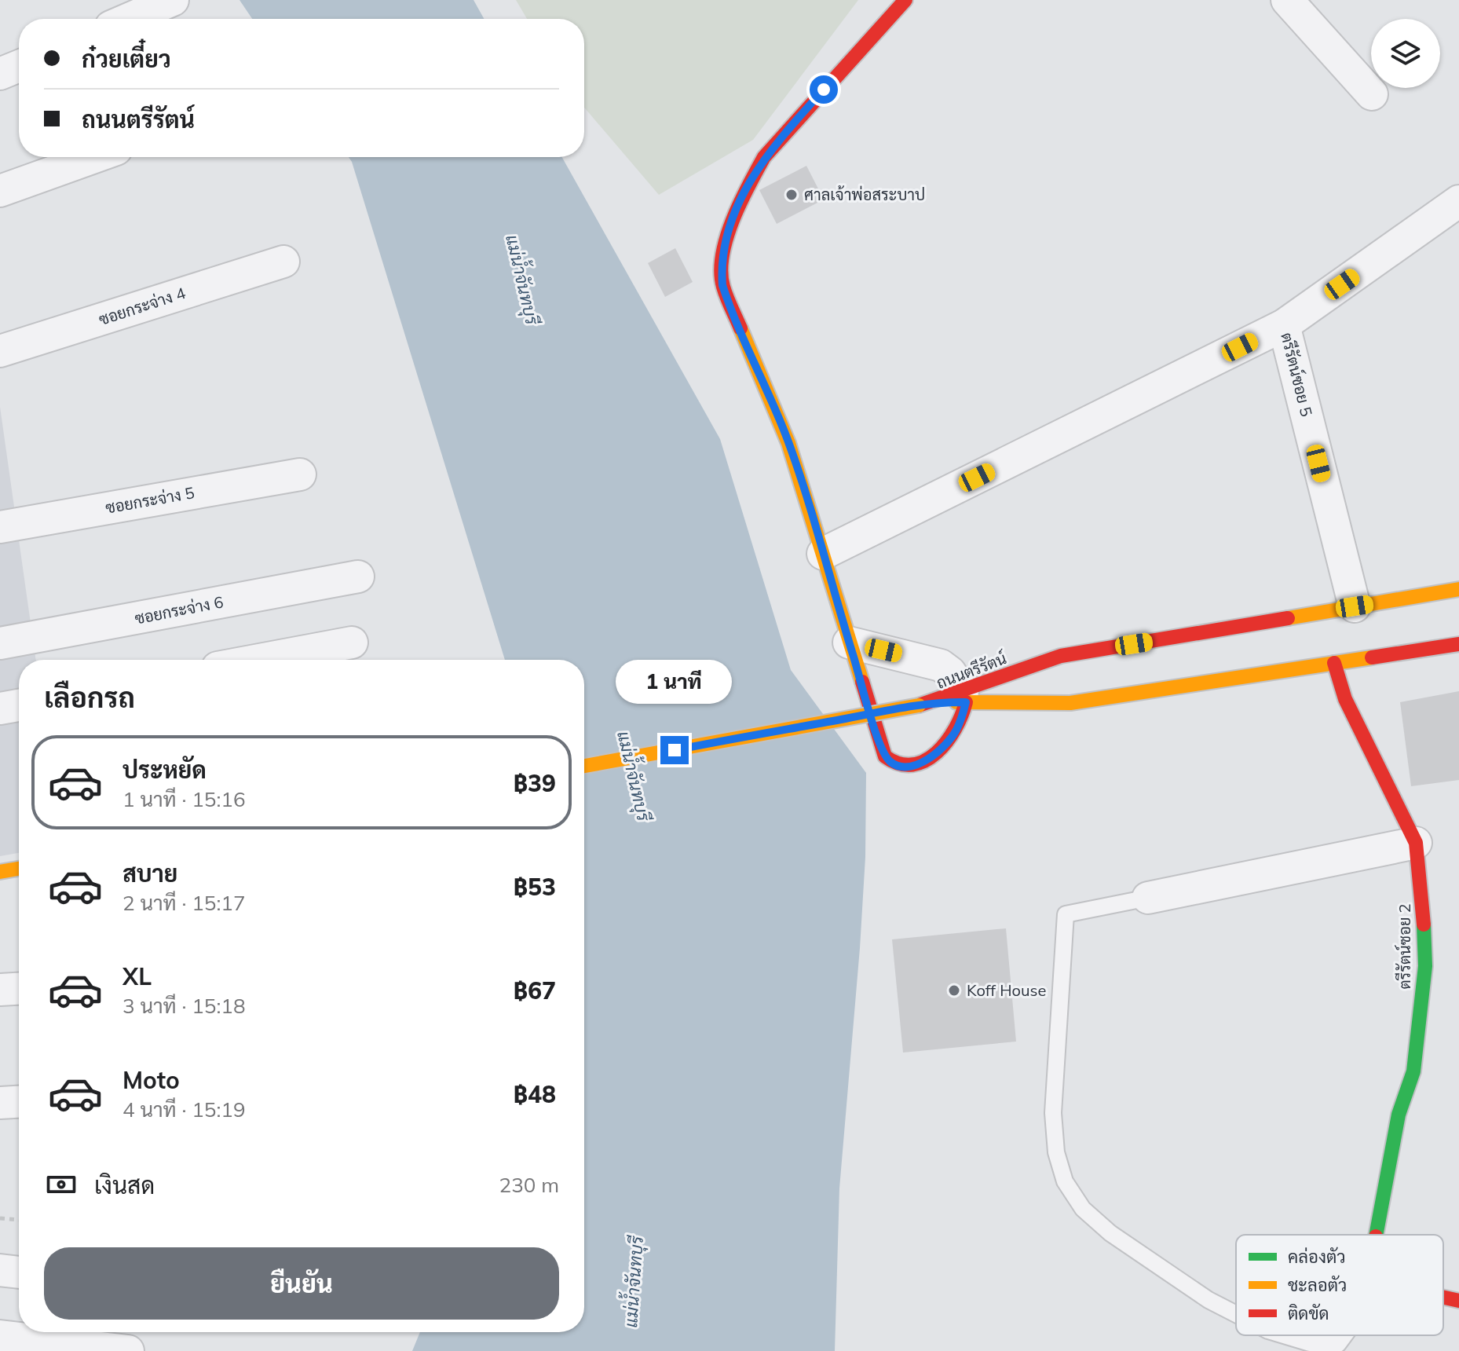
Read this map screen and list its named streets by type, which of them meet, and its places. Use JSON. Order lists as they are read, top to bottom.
{
  "streets": {
    "street": [
      "ซอยกระจ่าง 4",
      "ตรีรัตน์ซอย 5",
      "ซอยกระจ่าง 5",
      "ซอยกระจ่าง 6",
      "ถนนตรีรัตน์",
      "ตรีรัตน์ซอย 2"
    ]
  },
  "crossings": [
    ["ตรีรัตน์ซอย 5", "ถนนตรีรัตน์"],
    ["ถนนตรีรัตน์", "ตรีรัตน์ซอย 2"]
  ],
  "water": ["แม่น้ำจันทบุรี"],
  "places": ["ศาลเจ้าพ่อสระบาป", "Koff House"],
  "legend": ["คล่องตัว", "ชะลอตัว", "ติดขัด"],
  "page": {
    "banner": ["ก๋วยเตี๋ยว", "ถนนตรีรัตน์"],
    "bubble": "1 นาที",
    "heading": "เลือกรถ",
    "list": [
      {
        "name": "ประหยัด",
        "note": "1 นาที · 15:16",
        "value": "฿39"
      },
      {
        "name": "สบาย",
        "note": "2 นาที · 15:17",
        "value": "฿53"
      },
      {
        "name": "XL",
        "note": "3 นาที · 15:18",
        "value": "฿67"
      },
      {
        "name": "Moto",
        "note": "4 นาที · 15:19",
        "value": "฿48"
      }
    ],
    "pay": ["เงินสด", "230 m"],
    "buttons": "ยืนยัน"
  }
}
